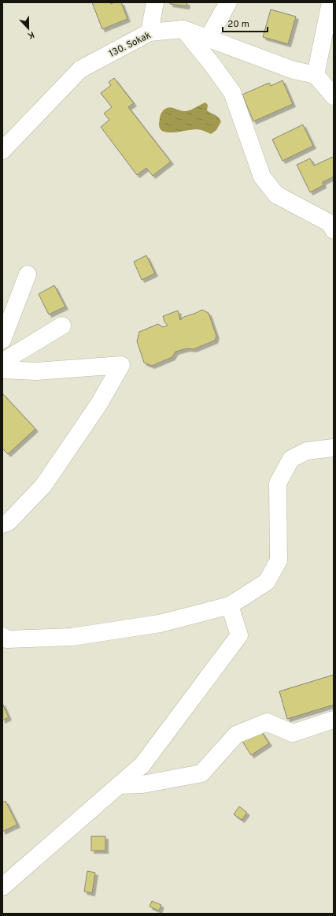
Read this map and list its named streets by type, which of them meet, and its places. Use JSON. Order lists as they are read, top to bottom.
{
  "streets": {
    "street": ["130. Sokak"]
  },
  "scale_bar": "20 m",
  "north": "bottom"
}
